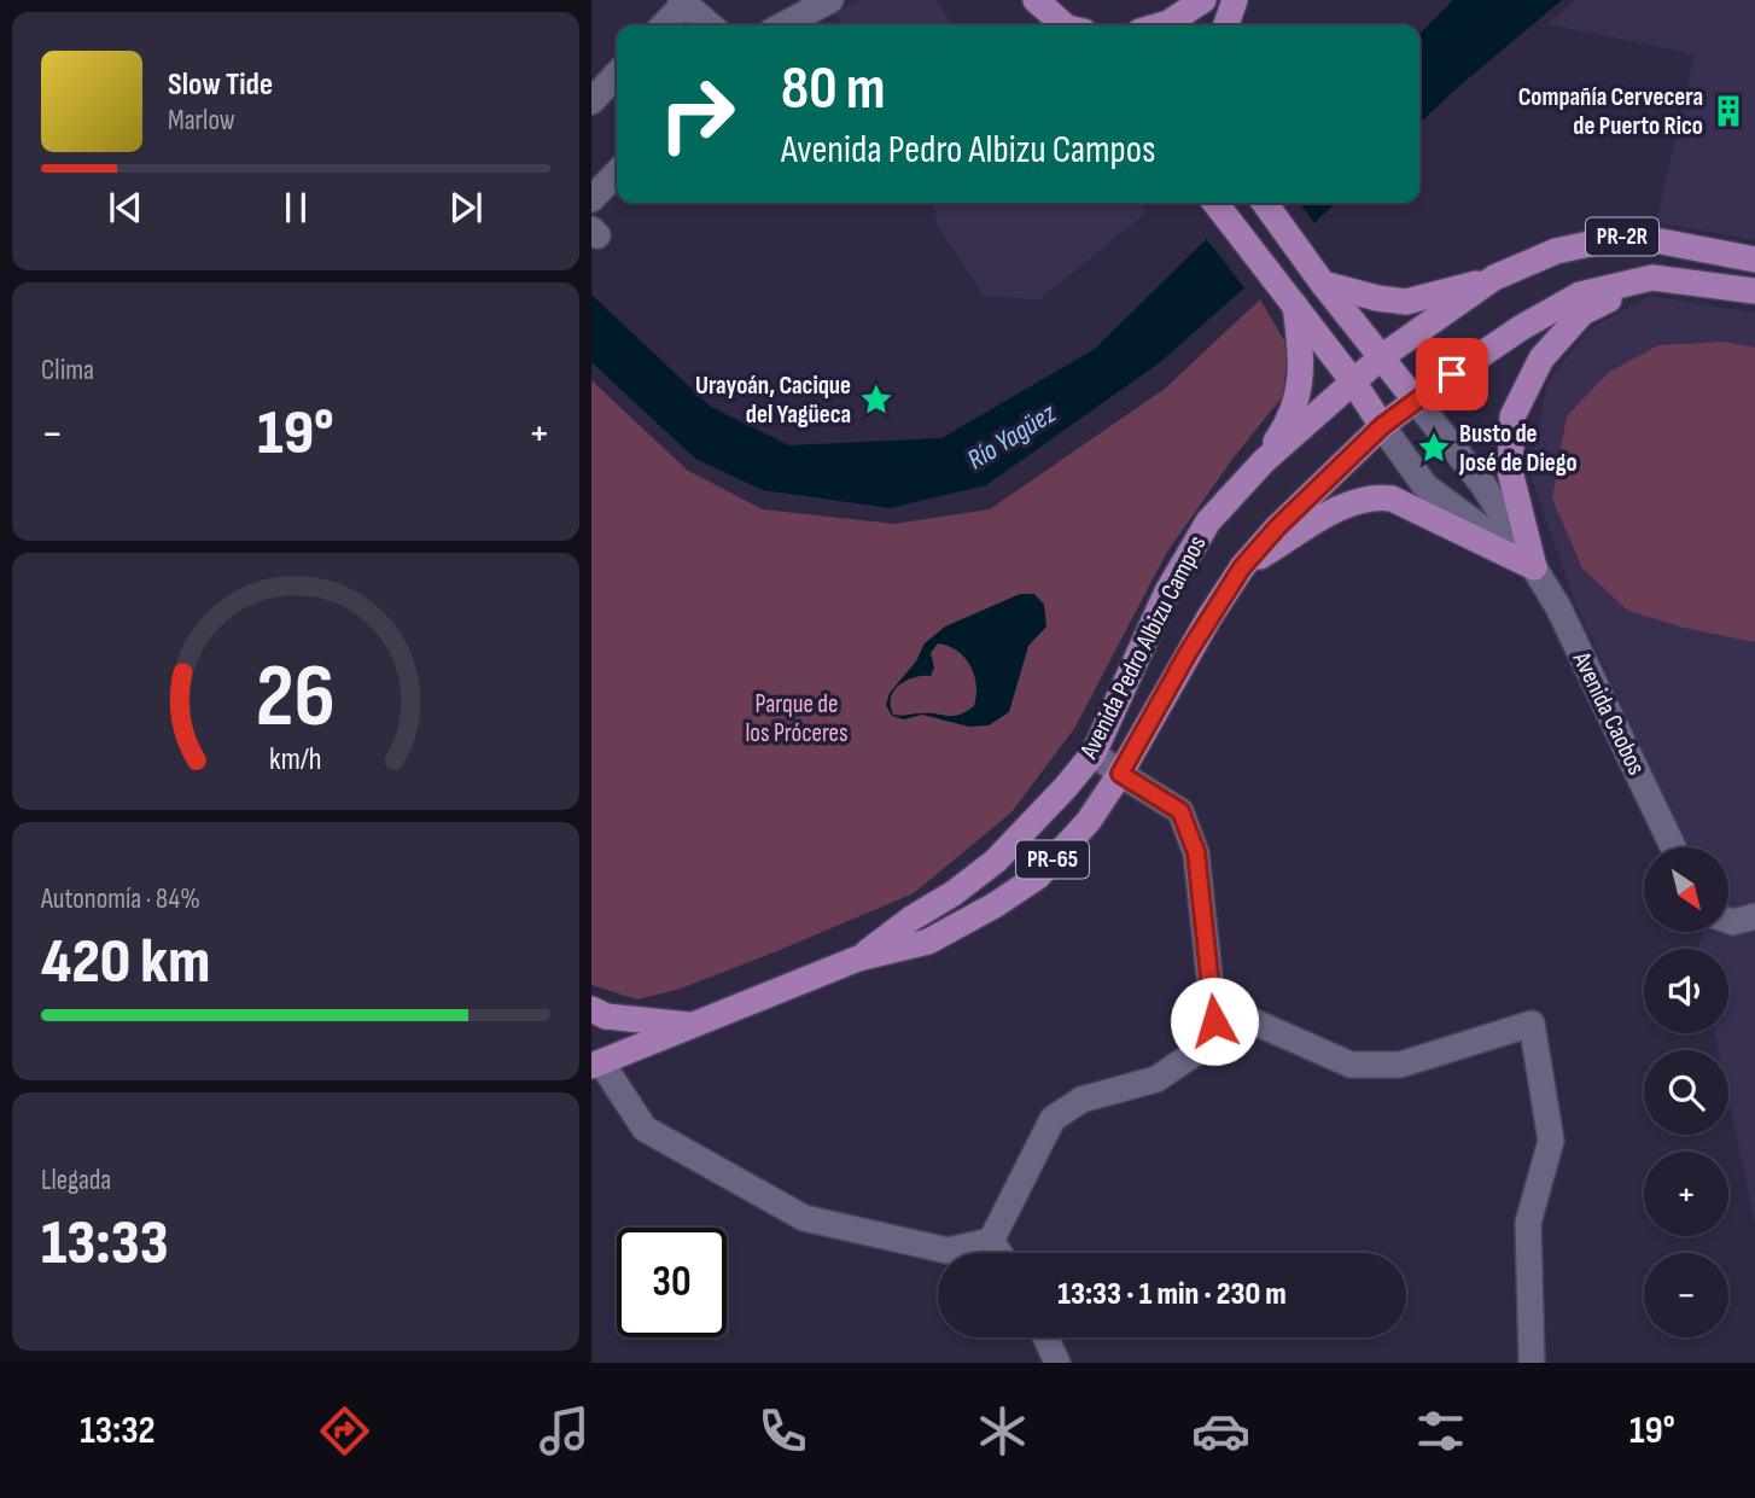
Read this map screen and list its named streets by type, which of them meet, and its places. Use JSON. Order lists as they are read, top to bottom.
{
  "streets": {
    "main road": ["PR-2R", "Avenida Pedro Albizu Campos", "PR-65"],
    "street": ["Avenida Caobos"]
  },
  "crossings": [
    ["PR-2R", "Avenida Pedro Albizu Campos"],
    ["PR-2R", "Avenida Caobos"],
    ["Avenida Pedro Albizu Campos", "Avenida Caobos"]
  ],
  "water": ["Río Yagüez"],
  "parks": ["Parque de los Próceres"],
  "places": {
    "building": ["Compañía Cervecera de Puerto Rico"],
    "place": ["Urayoán, Cacique del Yagüeca", "Busto de José de Diego"]
  },
  "north": "bottom right",
  "page": {
    "turn": ["80 m", "Avenida Pedro Albizu Campos"],
    "song": ["Slow Tide", "Marlow"],
    "tile": [
      "Clima",
      ["Autonomía · 84%", "420 km"],
      ["Llegada", "13:33"]
    ],
    "heat": ["−", "19°", "+"],
    "map_buttons": ["+", "−"],
    "limit": "30",
    "trip": "13:33 · 1 min · 230 m",
    "tabs": ["13:32", "19°"],
    "gauge": ["26", "km/h"]
  }
}
